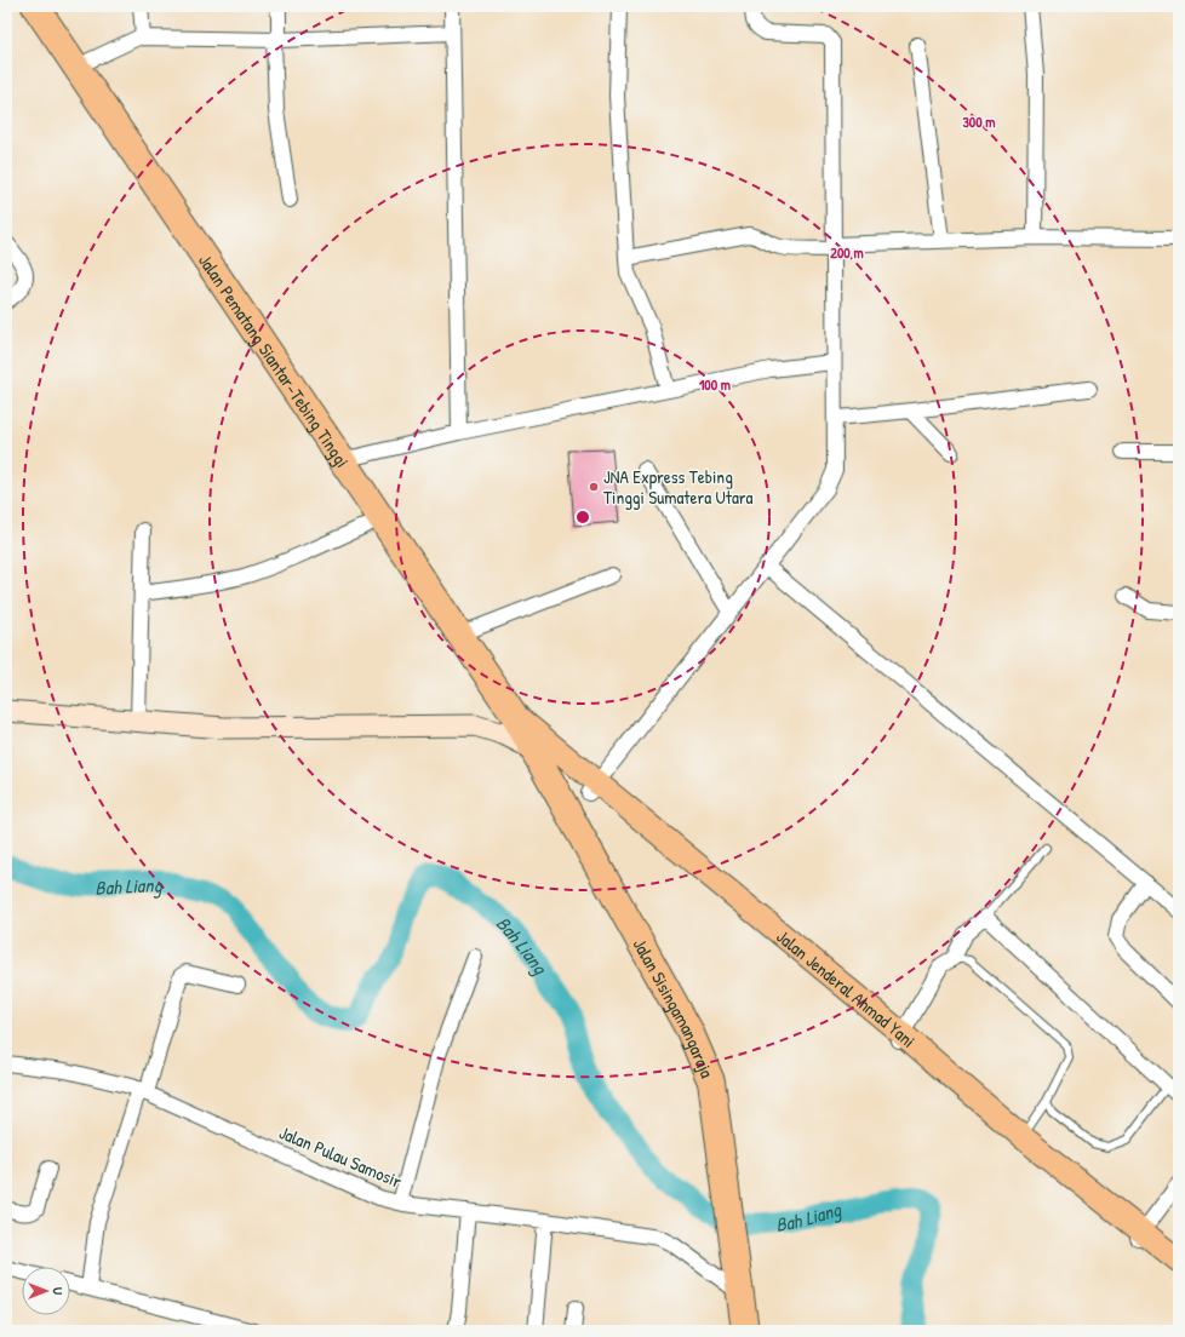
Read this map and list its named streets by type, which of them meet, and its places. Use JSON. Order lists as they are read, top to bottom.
{
  "streets": {
    "highway": ["Jalan Pematang Siantar–Tebing Tinggi", "Jalan Sisingamangaraja"],
    "main road": ["Jalan Jenderal Ahmad Yani"],
    "street": ["Jalan Pulau Samosir"]
  },
  "crossings": [
    ["Jalan Pematang Siantar–Tebing Tinggi", "Jalan Jenderal Ahmad Yani"],
    ["Jalan Pematang Siantar–Tebing Tinggi", "Jalan Sisingamangaraja"],
    ["Jalan Jenderal Ahmad Yani", "Jalan Sisingamangaraja"],
    ["Jalan Sisingamangaraja", "Jalan Pulau Samosir"]
  ],
  "water": ["Bah Liang"],
  "places": ["JNA Express Tebing Tinggi Sumatera Utara"],
  "north": "right",
  "rings": ["300 m", "200 m", "100 m"]
}
